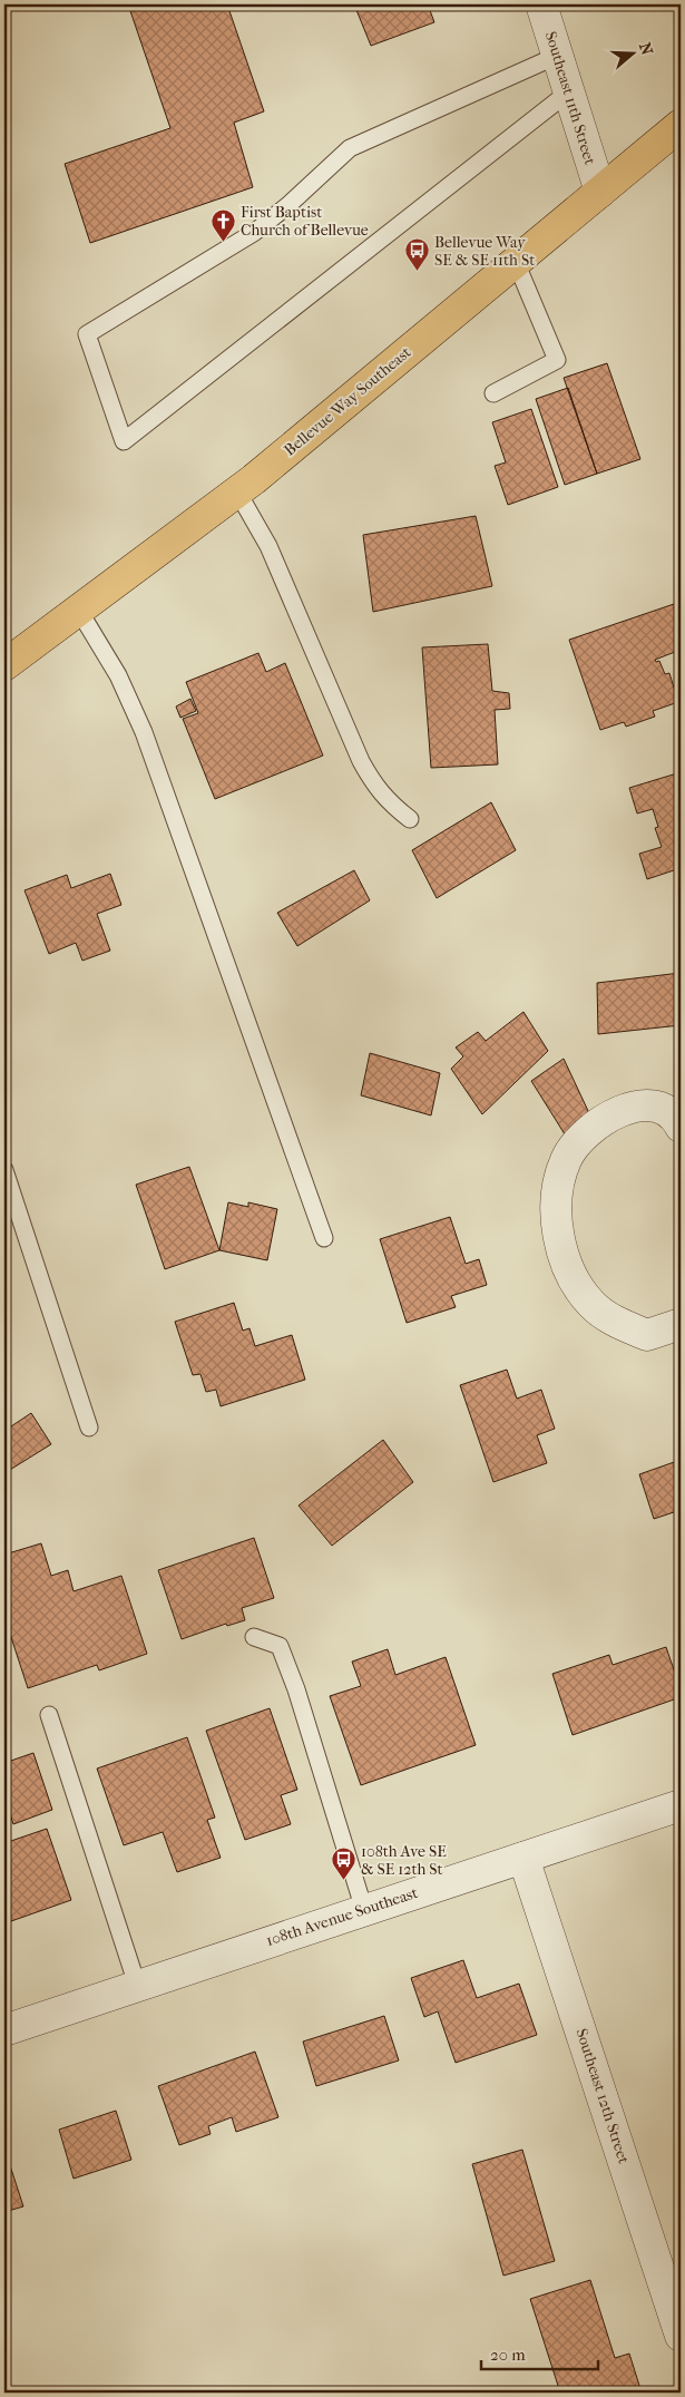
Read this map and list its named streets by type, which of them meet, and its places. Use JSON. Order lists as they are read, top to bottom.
{
  "streets": {
    "main road": ["Bellevue Way Southeast"],
    "street": ["Southeast 11th Street", "108th Avenue Southeast", "Southeast 12th Street"]
  },
  "crossings": [
    ["Southeast 11th Street", "Bellevue Way Southeast"],
    ["108th Avenue Southeast", "Southeast 12th Street"]
  ],
  "places": {
    "church": ["First Baptist Church of Bellevue"],
    "bus stop": ["Bellevue Way SE & SE 11th St", "108th Ave SE & SE 12th St"]
  },
  "scale_bar": "20 m",
  "north": "right"
}
